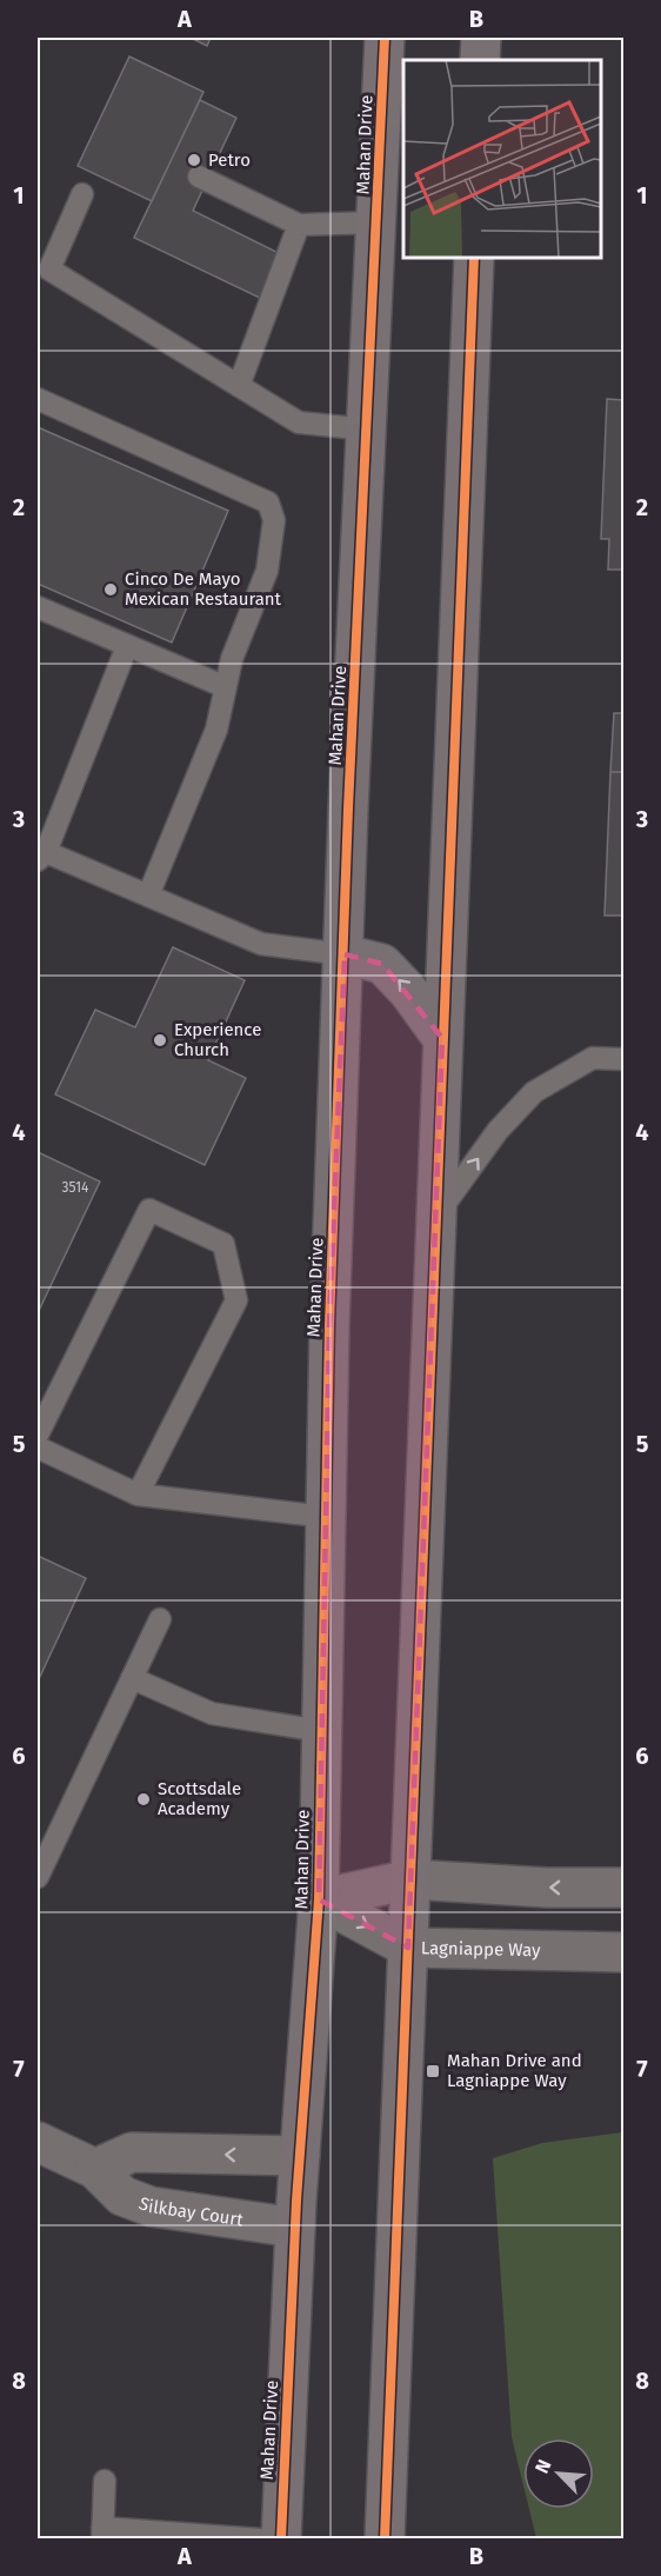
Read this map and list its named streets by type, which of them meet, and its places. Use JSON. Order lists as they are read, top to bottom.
{
  "streets": {
    "main road": ["Mahan Drive"],
    "street": ["Lagniappe Way", "Silkbay Court"]
  },
  "crossings": [
    ["Mahan Drive", "Lagniappe Way"],
    ["Mahan Drive", "Silkbay Court"]
  ],
  "places": {
    "other": [
      "Petro",
      "Cinco De Mayo Mexican Restaurant",
      "Experience Church",
      "Scottsdale Academy"
    ],
    "transit": ["Mahan Drive and Lagniappe Way"]
  },
  "house_numbers": ["3514"],
  "north": "top left",
  "grid": {
    "columns": ["A", "B"],
    "rows": [
      "1",
      "2",
      "3",
      "4",
      "5",
      "6",
      "7",
      "8"
    ]
  }
}
